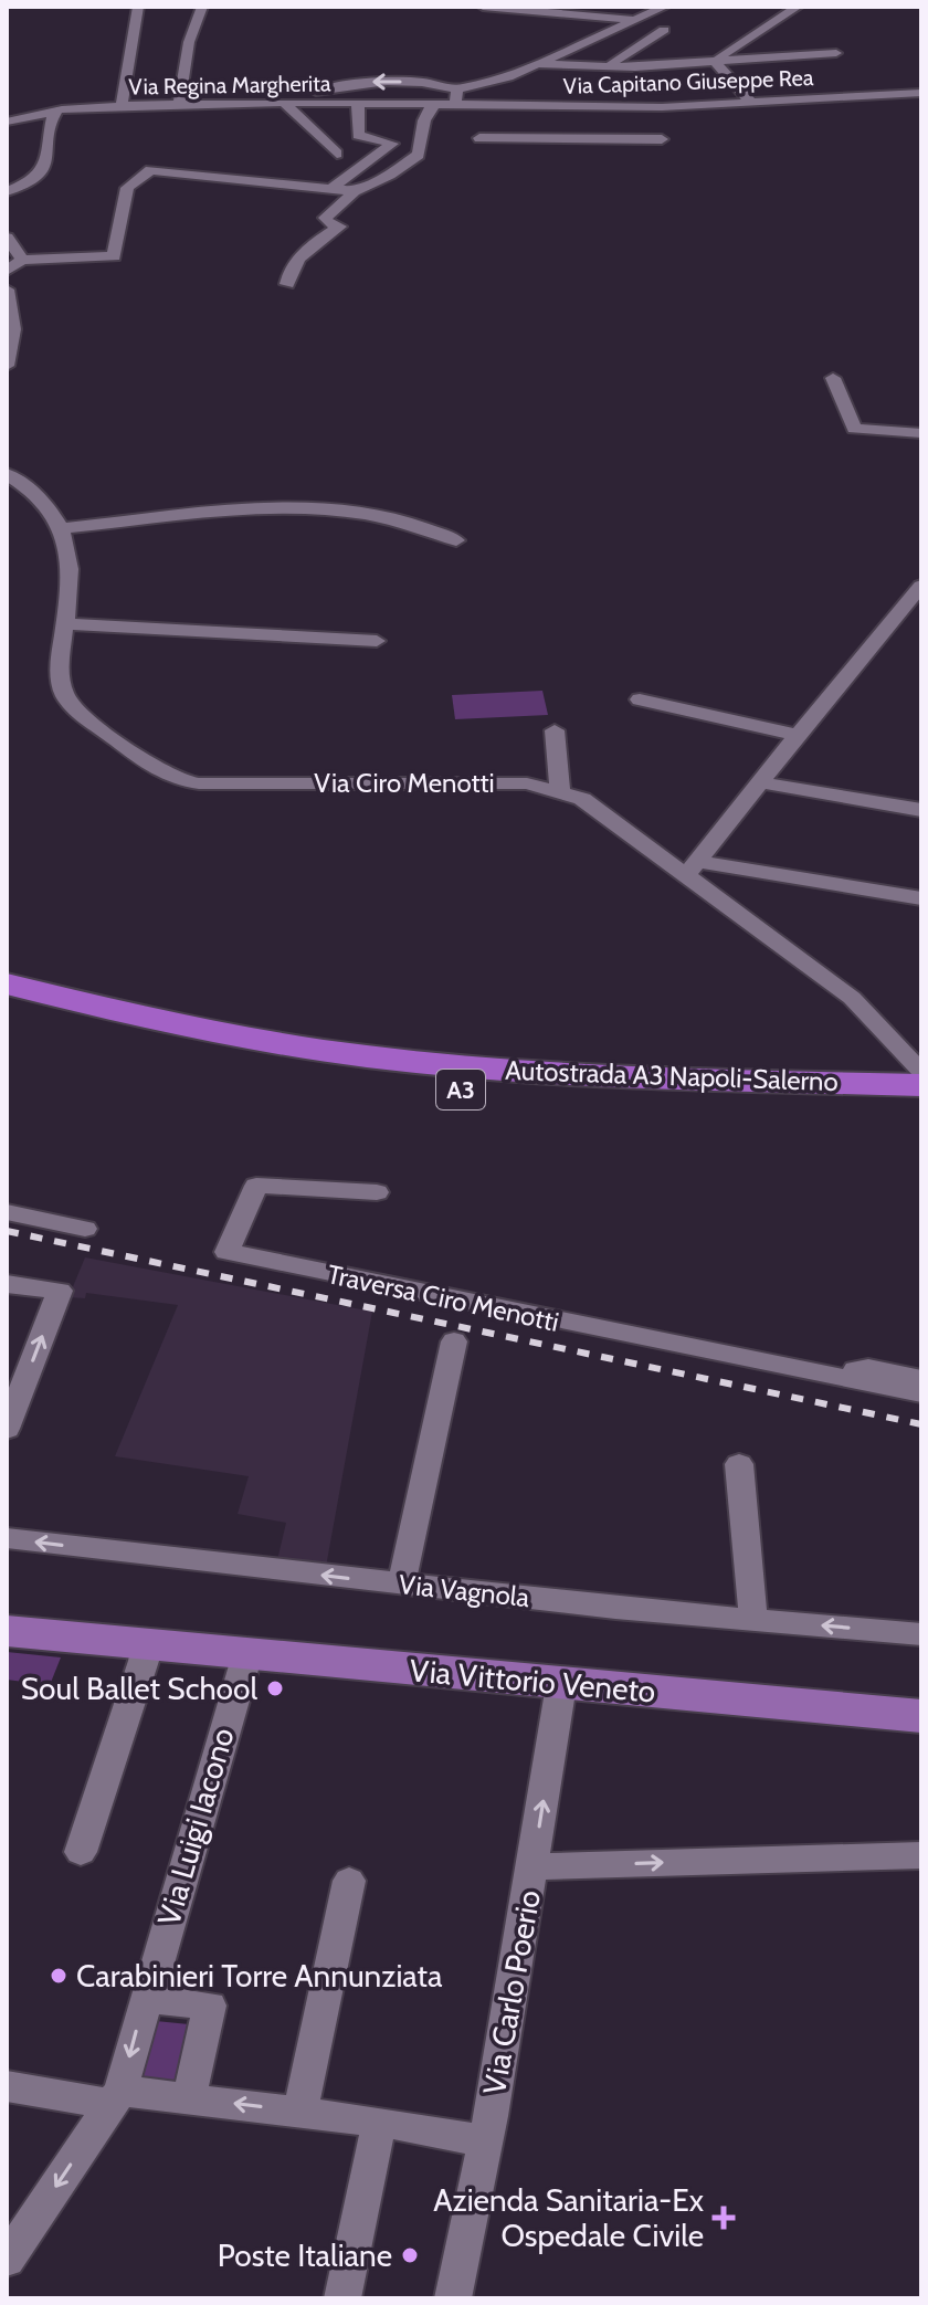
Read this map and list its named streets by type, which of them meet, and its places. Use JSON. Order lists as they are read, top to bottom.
{
  "streets": {
    "highway": ["Autostrada A3 Napoli-Salerno", "A3"],
    "main road": ["Via Vittorio Veneto"],
    "street": [
      "Via Capitano Giuseppe Rea",
      "Via Regina Margherita",
      "Via Ciro Menotti",
      "Traversa Ciro Menotti",
      "Via Vagnola",
      "Via Luigi Iacono",
      "Via Carlo Poerio"
    ]
  },
  "crossings": [
    ["Via Capitano Giuseppe Rea", "Via Regina Margherita"],
    ["Via Ciro Menotti", "Autostrada A3 Napoli-Salerno"],
    ["Via Vittorio Veneto", "Via Luigi Iacono"],
    ["Via Vittorio Veneto", "Via Carlo Poerio"]
  ],
  "one_way": ["Via Vagnola", "Via Luigi Iacono"],
  "places": {
    "other": ["Soul Ballet School", "Carabinieri Torre Annunziata", "Poste Italiane"],
    "health": ["Azienda Sanitaria-Ex Ospedale Civile"]
  }
}
